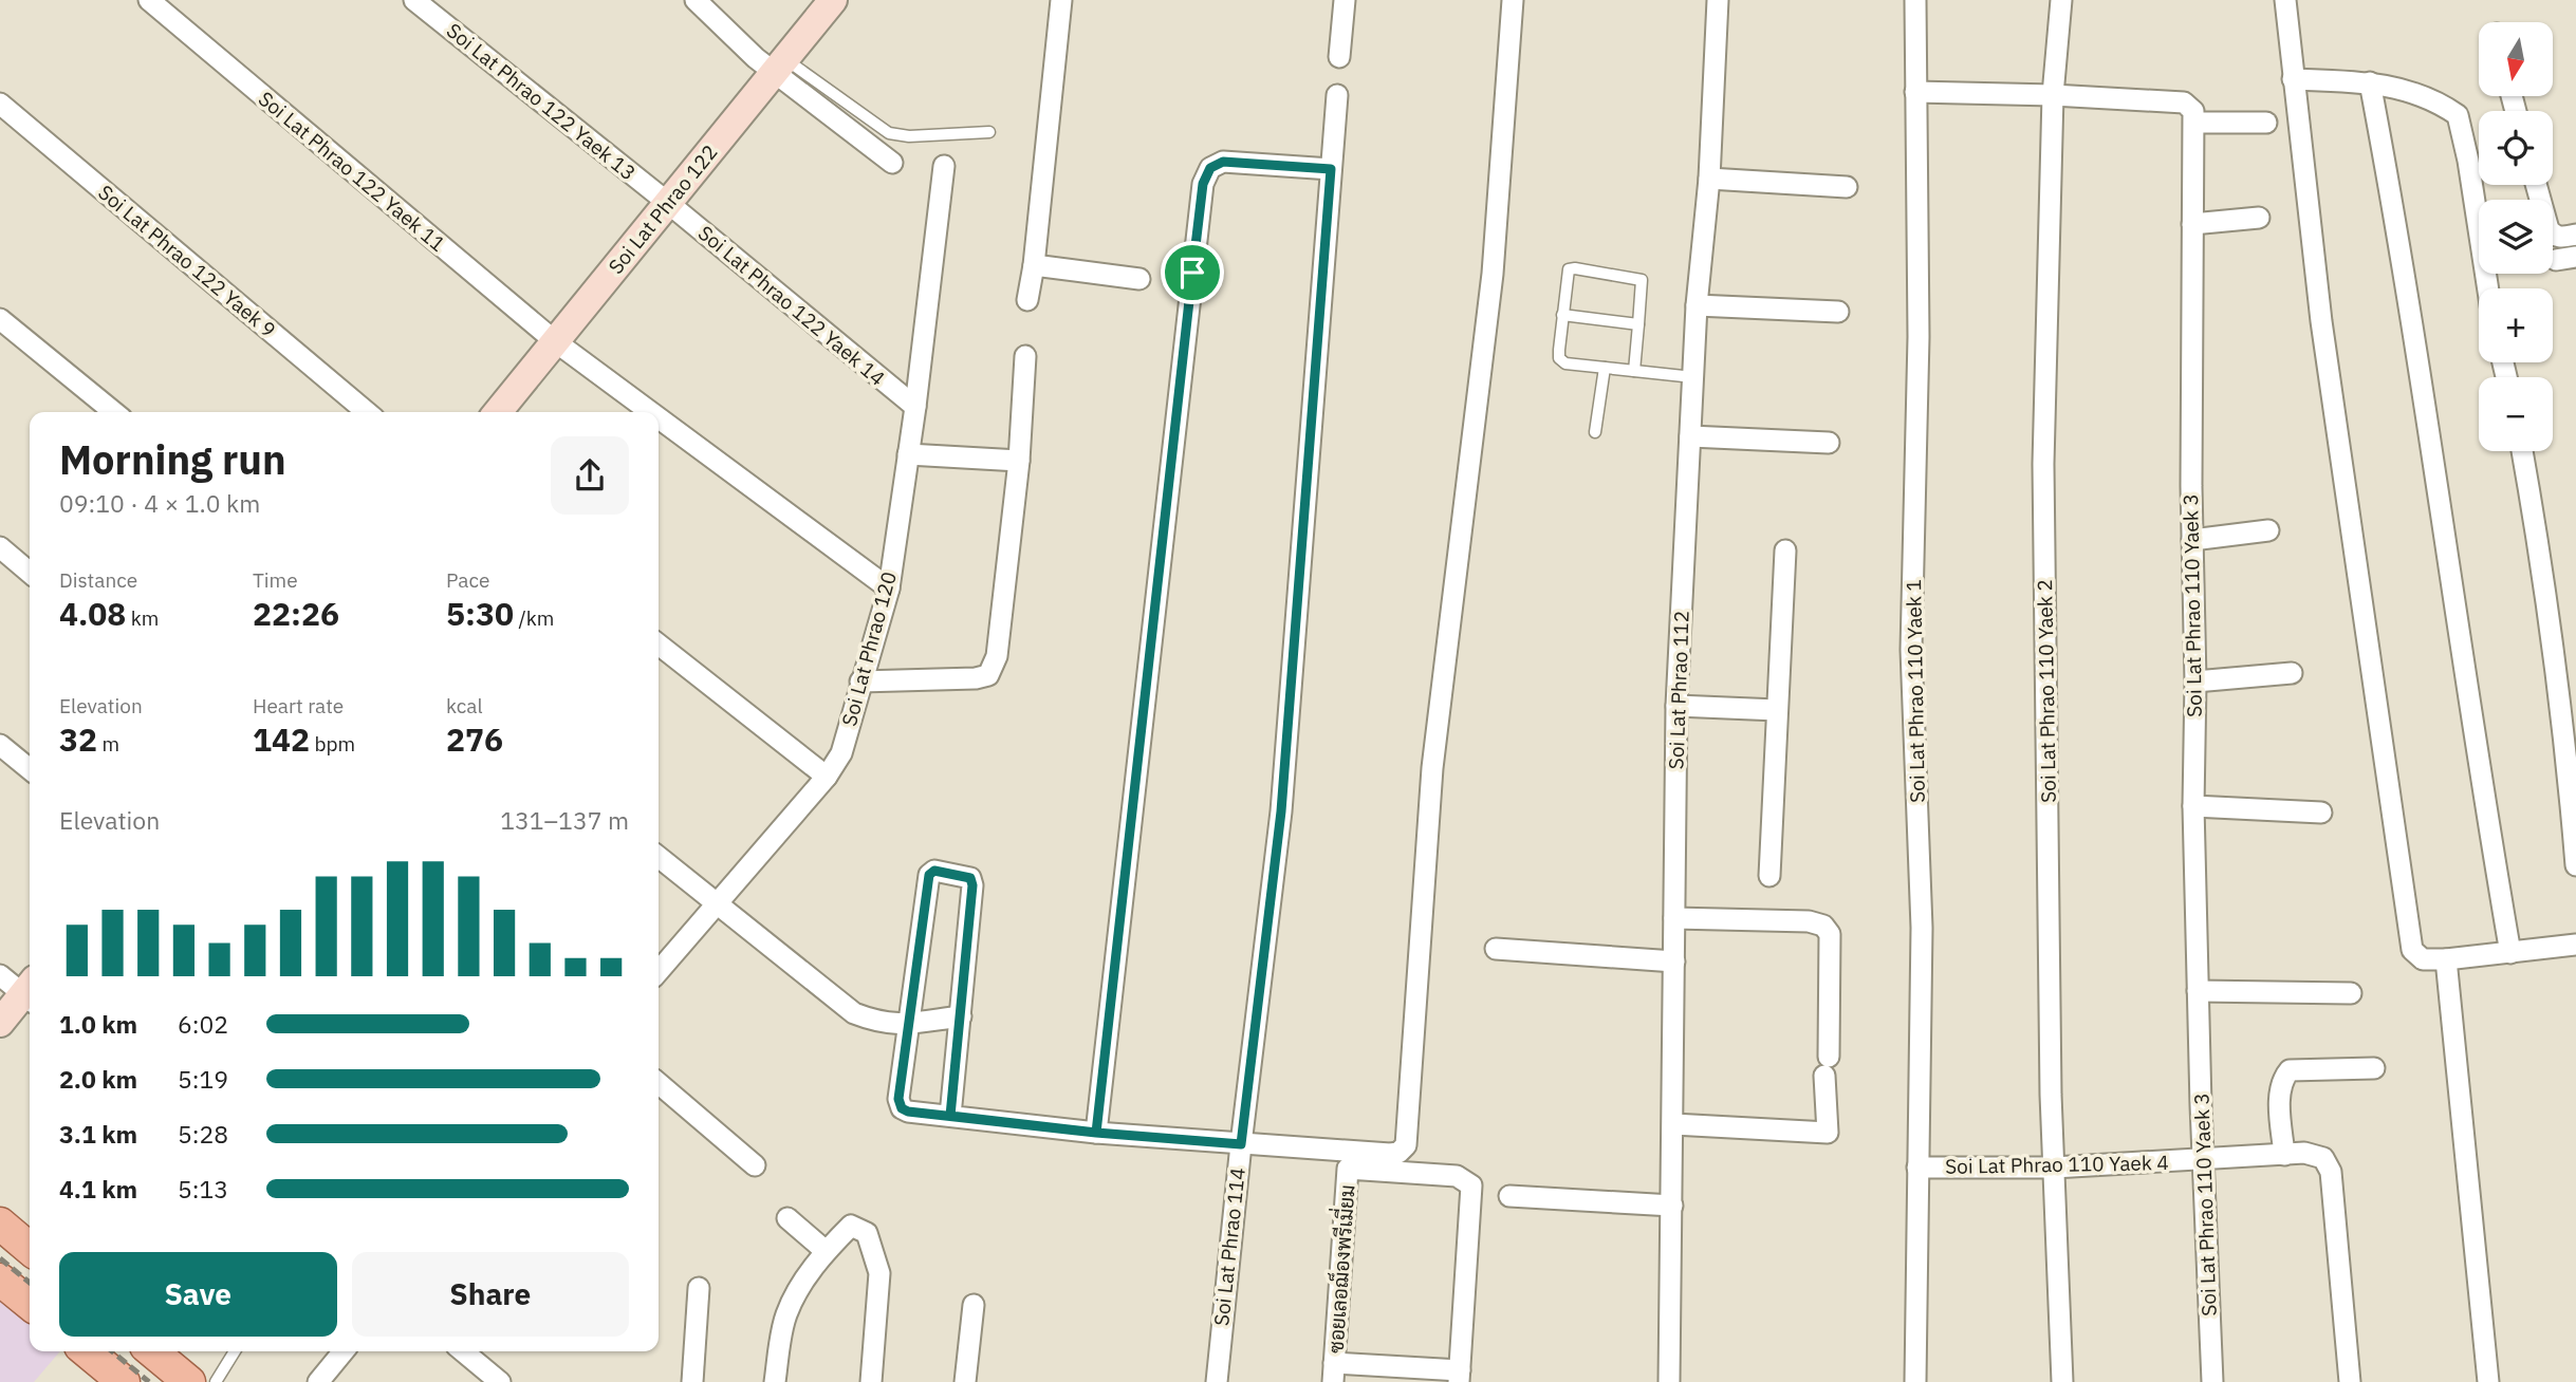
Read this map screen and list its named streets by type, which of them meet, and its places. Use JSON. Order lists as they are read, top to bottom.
{
  "streets": {
    "street": [
      "Soi Lat Phrao 122 Yaek 13",
      "Soi Lat Phrao 122 Yaek 11",
      "Soi Lat Phrao 122",
      "Soi Lat Phrao 122 Yaek 9",
      "Soi Lat Phrao 122 Yaek 14",
      "Soi Lat Phrao 110 Yaek 3",
      "Soi Lat Phrao 120",
      "Soi Lat Phrao 112",
      "Soi Lat Phrao 110 Yaek 1",
      "Soi Lat Phrao 110 Yaek 2",
      "Soi Lat Phrao 110 Yaek 4",
      "Soi Lat Phrao 114",
      "ซอยเลอฌ็องพรีเมี่ยม"
    ]
  },
  "crossings": [
    ["Soi Lat Phrao 122 Yaek 13", "Soi Lat Phrao 122"],
    ["Soi Lat Phrao 122 Yaek 13", "Soi Lat Phrao 122 Yaek 14"],
    ["Soi Lat Phrao 122 Yaek 11", "Soi Lat Phrao 122"],
    ["Soi Lat Phrao 122 Yaek 11", "Soi Lat Phrao 120"],
    ["Soi Lat Phrao 122", "Soi Lat Phrao 122 Yaek 14"],
    ["Soi Lat Phrao 122 Yaek 14", "Soi Lat Phrao 120"],
    ["Soi Lat Phrao 110 Yaek 3", "Soi Lat Phrao 110 Yaek 4"],
    ["Soi Lat Phrao 110 Yaek 1", "Soi Lat Phrao 110 Yaek 4"],
    ["Soi Lat Phrao 110 Yaek 2", "Soi Lat Phrao 110 Yaek 4"]
  ],
  "north": "bottom",
  "page": {
    "map_buttons": ["+", "−"],
    "heading": ["Morning run", "09:10 · 4 × 1.0 km"],
    "stats": [
      ["Distance", "4.08 km"],
      ["Time", "22:26"],
      ["Pace", "5:30 /km"],
      ["Elevation", "32 m"],
      ["Heart rate", "142 bpm"],
      ["kcal", "276"]
    ],
    "chart": ["Elevation", "131–137 m"],
    "list": [
      {
        "name": "1.0 km",
        "note": "6:02"
      },
      {
        "name": "2.0 km",
        "note": "5:19"
      },
      {
        "name": "3.1 km",
        "note": "5:28"
      },
      {
        "name": "4.1 km",
        "note": "5:13"
      }
    ],
    "buttons": ["Save", "Share"]
  }
}
